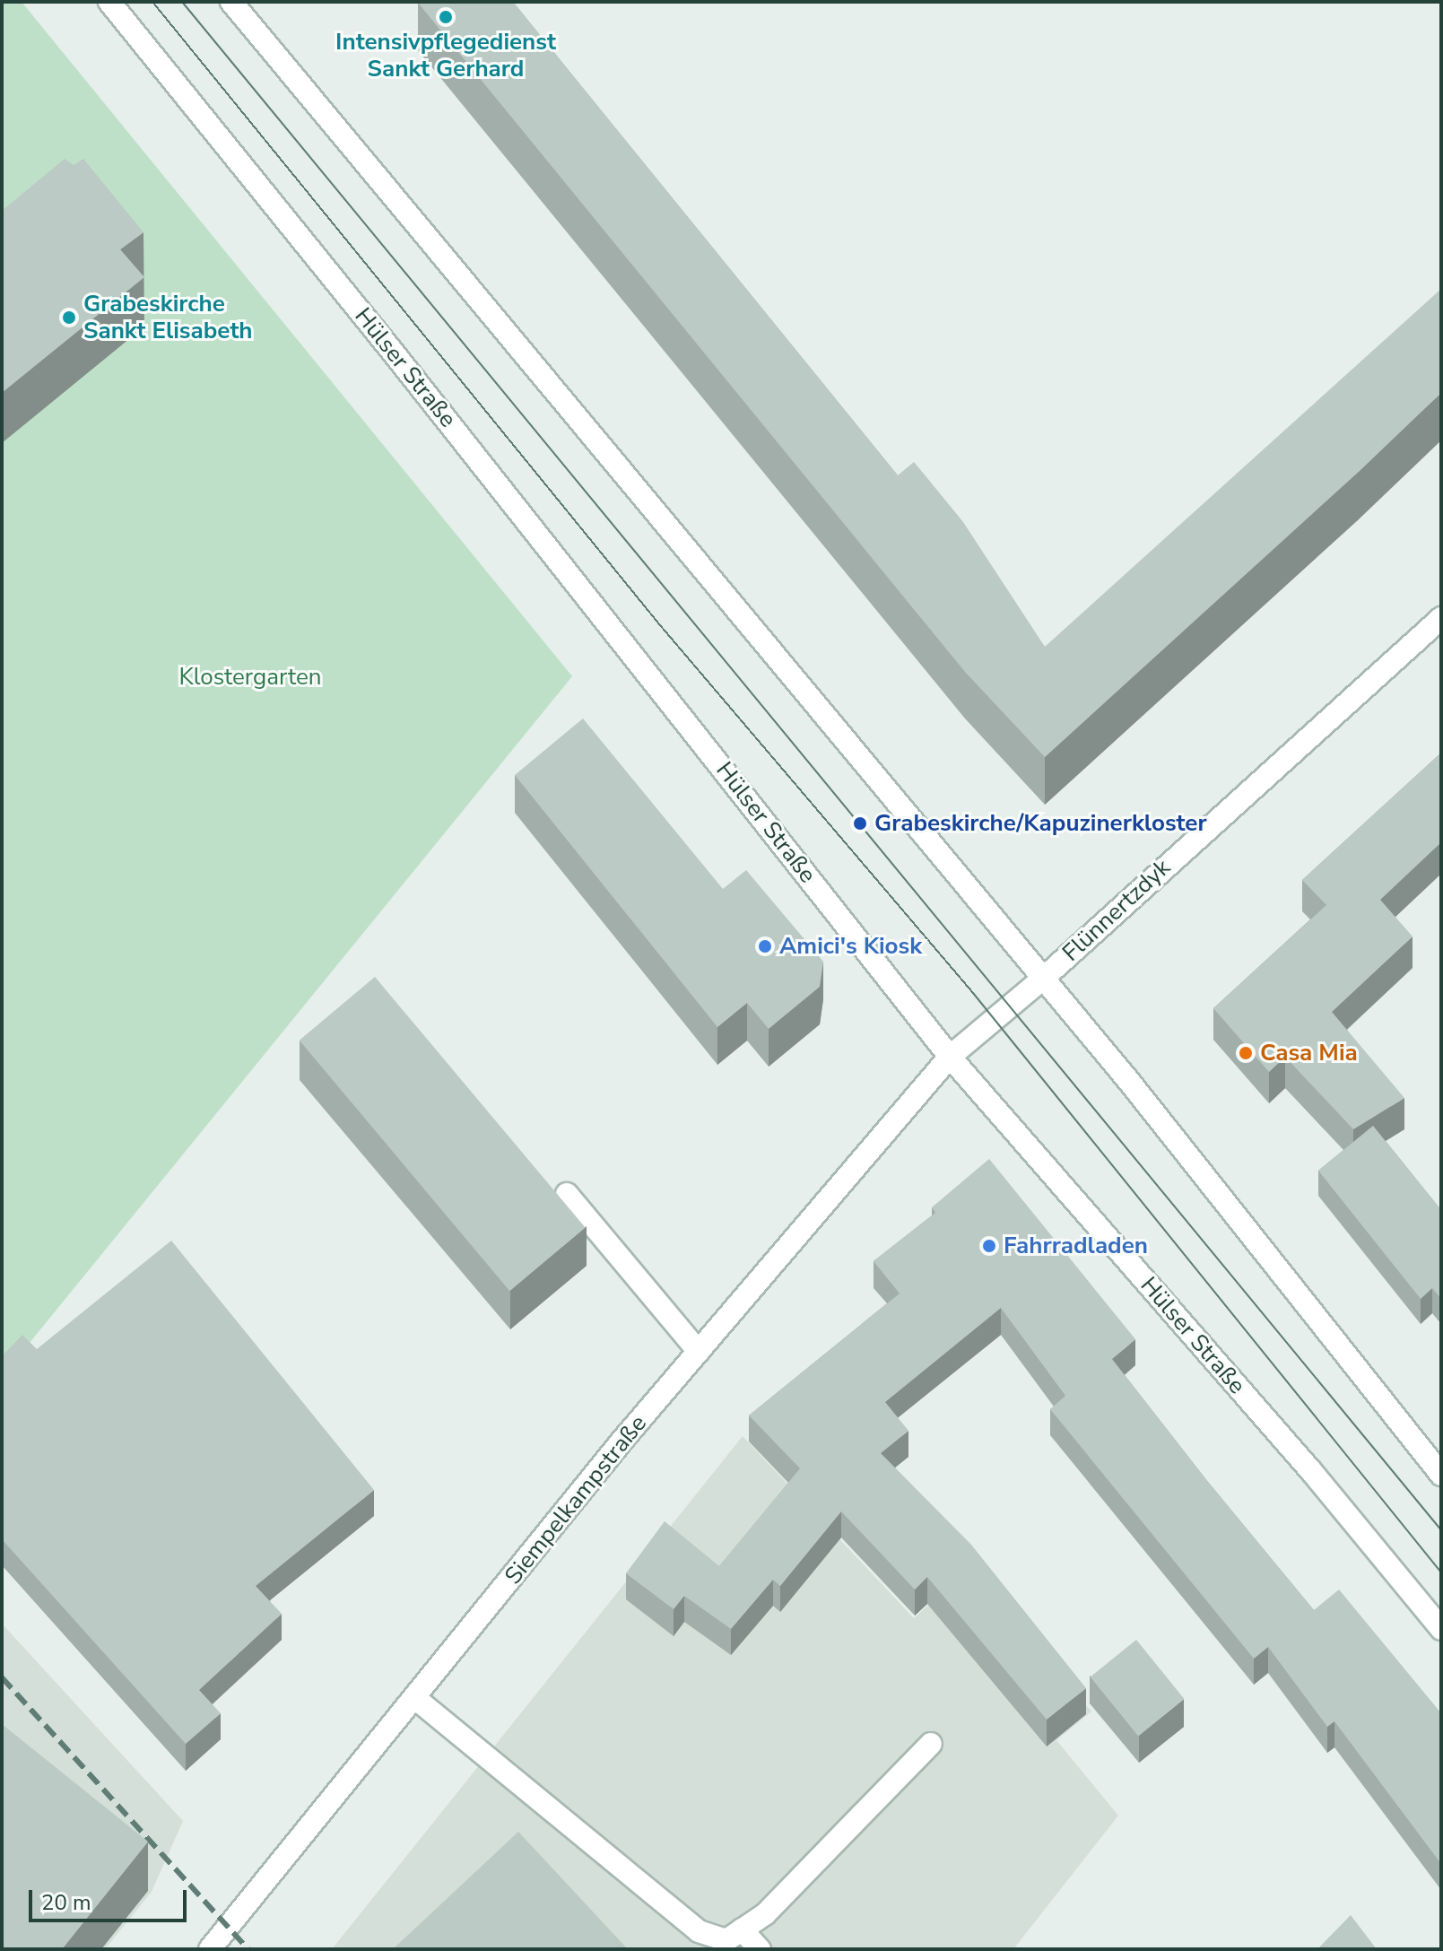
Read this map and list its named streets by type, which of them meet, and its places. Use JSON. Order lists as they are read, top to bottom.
{
  "streets": {
    "street": ["Hülser Straße", "Flünnertzdyk", "Siempelkampstraße"]
  },
  "crossings": [
    ["Hülser Straße", "Flünnertzdyk"],
    ["Hülser Straße", "Siempelkampstraße"],
    ["Flünnertzdyk", "Siempelkampstraße"]
  ],
  "parks": ["Klostergarten"],
  "places": [
    "Intensivpflegedienst Sankt Gerhard",
    "Grabeskirche Sankt Elisabeth",
    "Grabeskirche/Kapuzinerkloster",
    "Amici's Kiosk",
    "Casa Mia",
    "Fahrradladen"
  ],
  "scale_bar": "20 m"
}
